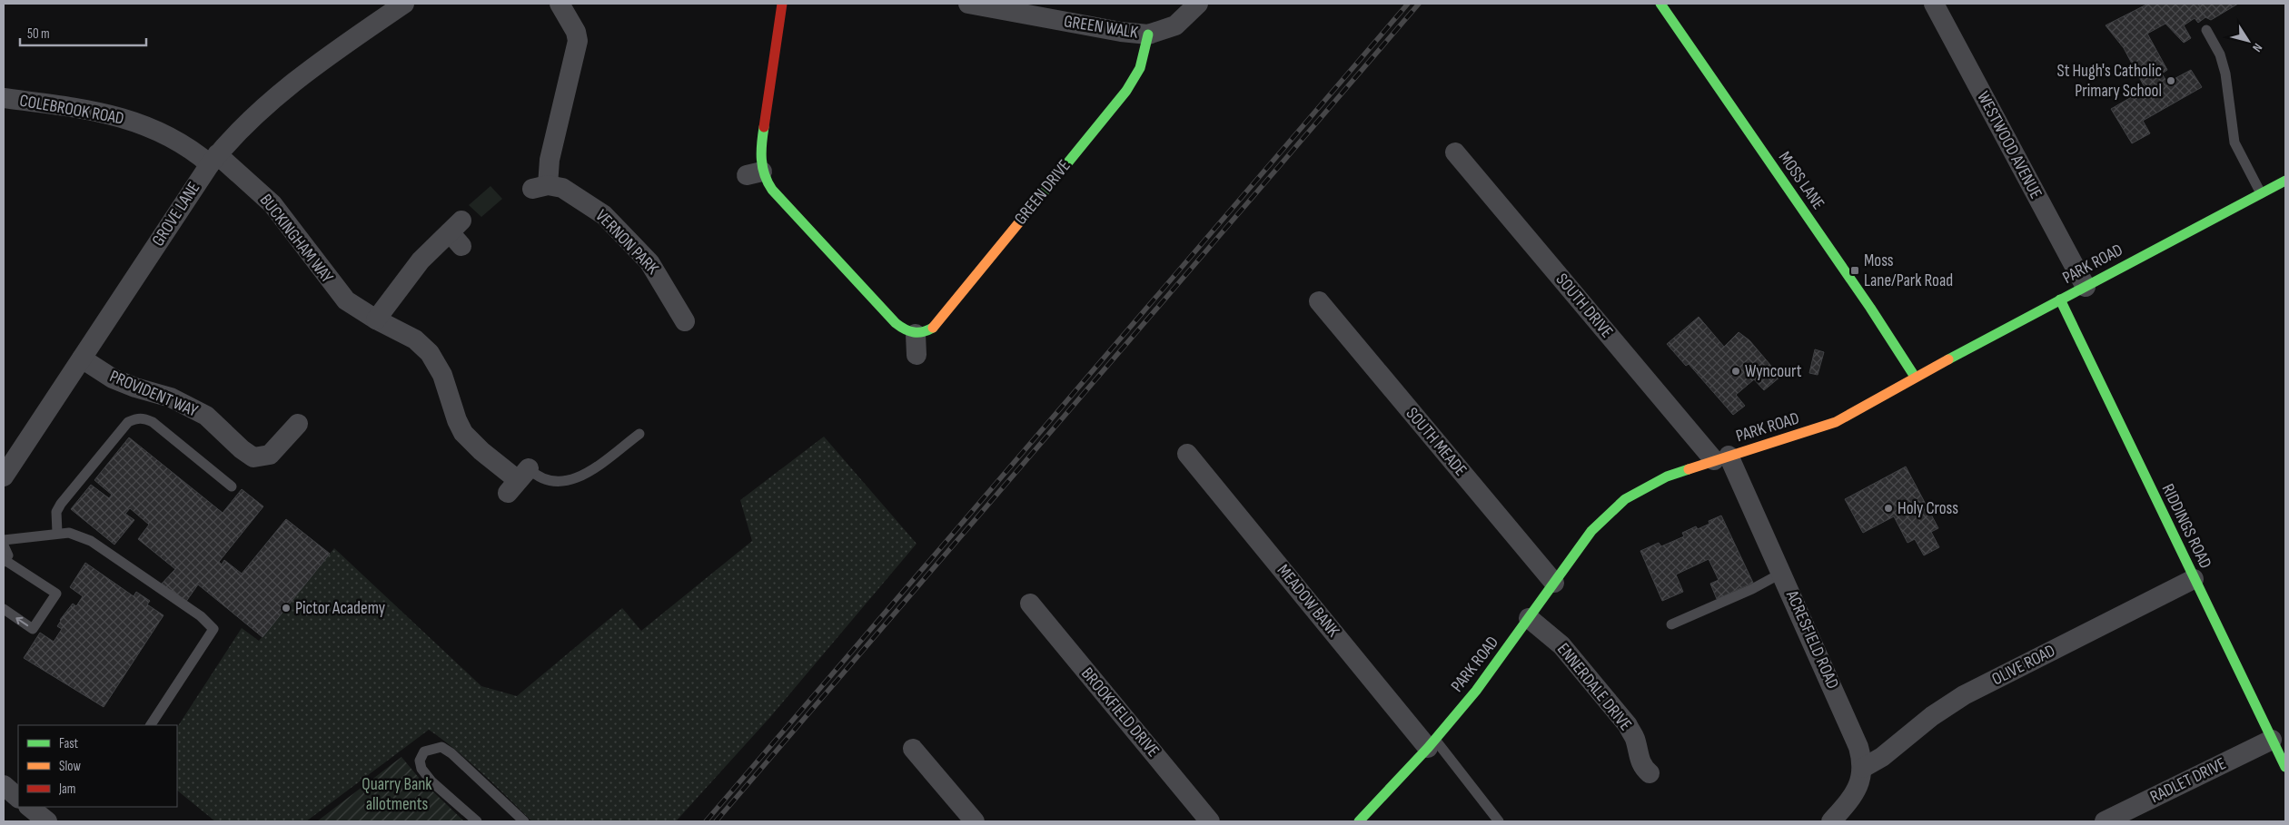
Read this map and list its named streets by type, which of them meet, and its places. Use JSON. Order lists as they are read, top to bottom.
{
  "streets": {
    "street": [
      "GREEN WALK",
      "COLEBROOK ROAD",
      "WESTWOOD AVENUE",
      "MOSS LANE",
      "GREEN DRIVE",
      "GROVE LANE",
      "BUCKINGHAM WAY",
      "VERNON PARK",
      "PARK ROAD",
      "SOUTH DRIVE",
      "PROVIDENT WAY",
      "SOUTH MEADE",
      "RIDDINGS ROAD",
      "MEADOW BANK",
      "ACRESFIELD ROAD",
      "OLIVE ROAD",
      "ENNERDALE DRIVE",
      "BROOKFIELD DRIVE",
      "RADLET DRIVE"
    ]
  },
  "crossings": [
    ["GREEN WALK", "GREEN DRIVE"],
    ["COLEBROOK ROAD", "GROVE LANE"],
    ["COLEBROOK ROAD", "BUCKINGHAM WAY"],
    ["WESTWOOD AVENUE", "PARK ROAD"],
    ["MOSS LANE", "PARK ROAD"],
    ["GROVE LANE", "BUCKINGHAM WAY"],
    ["GROVE LANE", "PROVIDENT WAY"],
    ["PARK ROAD", "SOUTH DRIVE"],
    ["PARK ROAD", "SOUTH MEADE"],
    ["PARK ROAD", "RIDDINGS ROAD"],
    ["PARK ROAD", "MEADOW BANK"],
    ["PARK ROAD", "ACRESFIELD ROAD"],
    ["PARK ROAD", "ENNERDALE DRIVE"],
    ["SOUTH DRIVE", "ACRESFIELD ROAD"],
    ["RIDDINGS ROAD", "OLIVE ROAD"],
    ["RIDDINGS ROAD", "RADLET DRIVE"],
    ["ACRESFIELD ROAD", "OLIVE ROAD"]
  ],
  "parks": ["Quarry Bank allotments"],
  "places": {
    "other": [
      "St Hugh's Catholic Primary School",
      "Wyncourt",
      "Holy Cross",
      "Pictor Academy"
    ],
    "transit": ["Moss Lane/Park Road"]
  },
  "legend": ["Fast", "Slow", "Jam"],
  "scale_bar": "50 m",
  "north": "bottom right"
}
